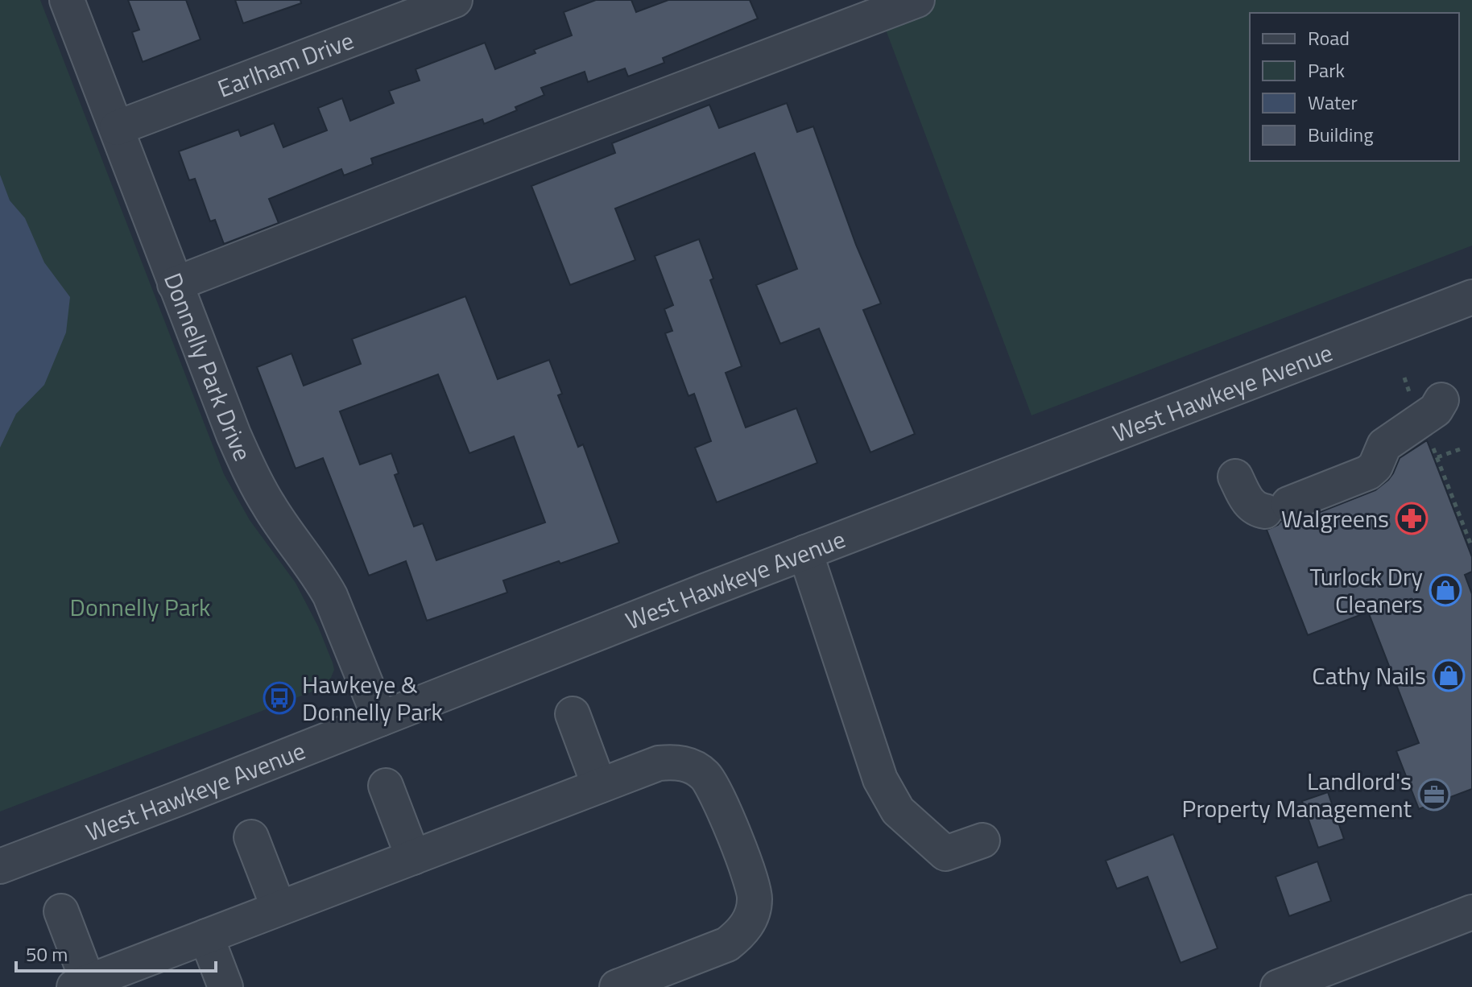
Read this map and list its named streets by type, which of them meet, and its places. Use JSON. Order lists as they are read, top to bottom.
{
  "streets": {
    "street": ["Earlham Drive", "Donnelly Park Drive", "West Hawkeye Avenue"]
  },
  "crossings": [
    ["Earlham Drive", "Donnelly Park Drive"],
    ["Donnelly Park Drive", "West Hawkeye Avenue"]
  ],
  "parks": ["Donnelly Park"],
  "places": {
    "pharmacy": ["Walgreens"],
    "shop": ["Turlock Dry Cleaners", "Cathy Nails"],
    "bus stop": ["Hawkeye & Donnelly Park"],
    "office": ["Landlord's Property Management"]
  },
  "legend": [
    "Road",
    "Park",
    "Water",
    "Building"
  ],
  "scale_bar": "50 m"
}
